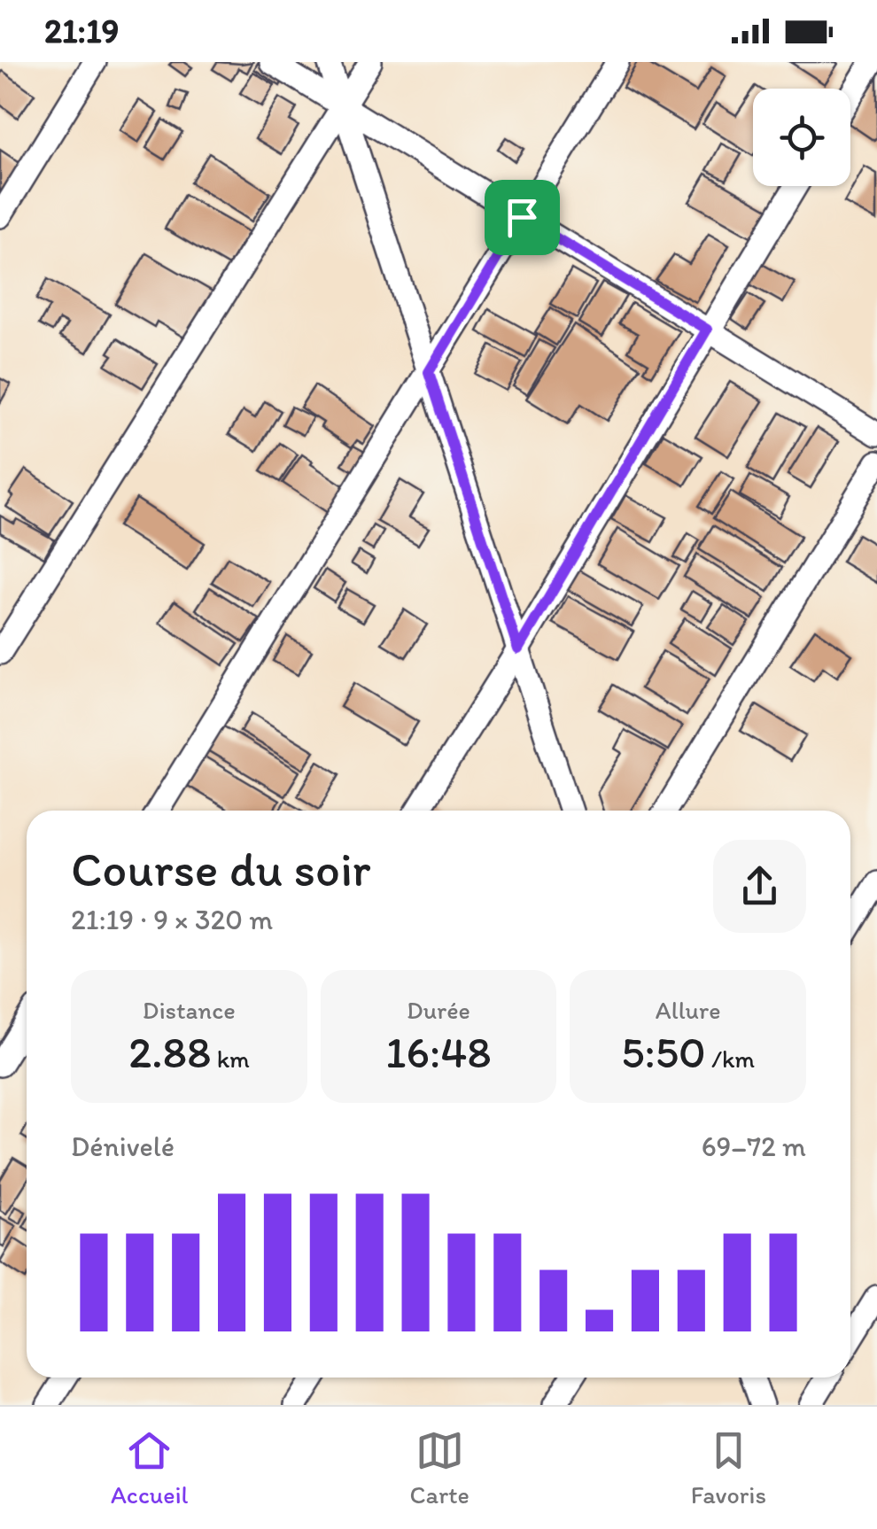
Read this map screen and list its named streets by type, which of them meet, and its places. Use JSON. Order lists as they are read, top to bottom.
{
  "page": {
    "status": "21:19",
    "heading": ["Course du soir", "21:19 · 9 × 320 m"],
    "stats": [
      ["Distance", "2.88 km"],
      ["Durée", "16:48"],
      ["Allure", "5:50 /km"]
    ],
    "chart": ["Dénivelé", "69–72 m"],
    "tabs": ["Accueil", "Carte", "Favoris"]
  }
}
